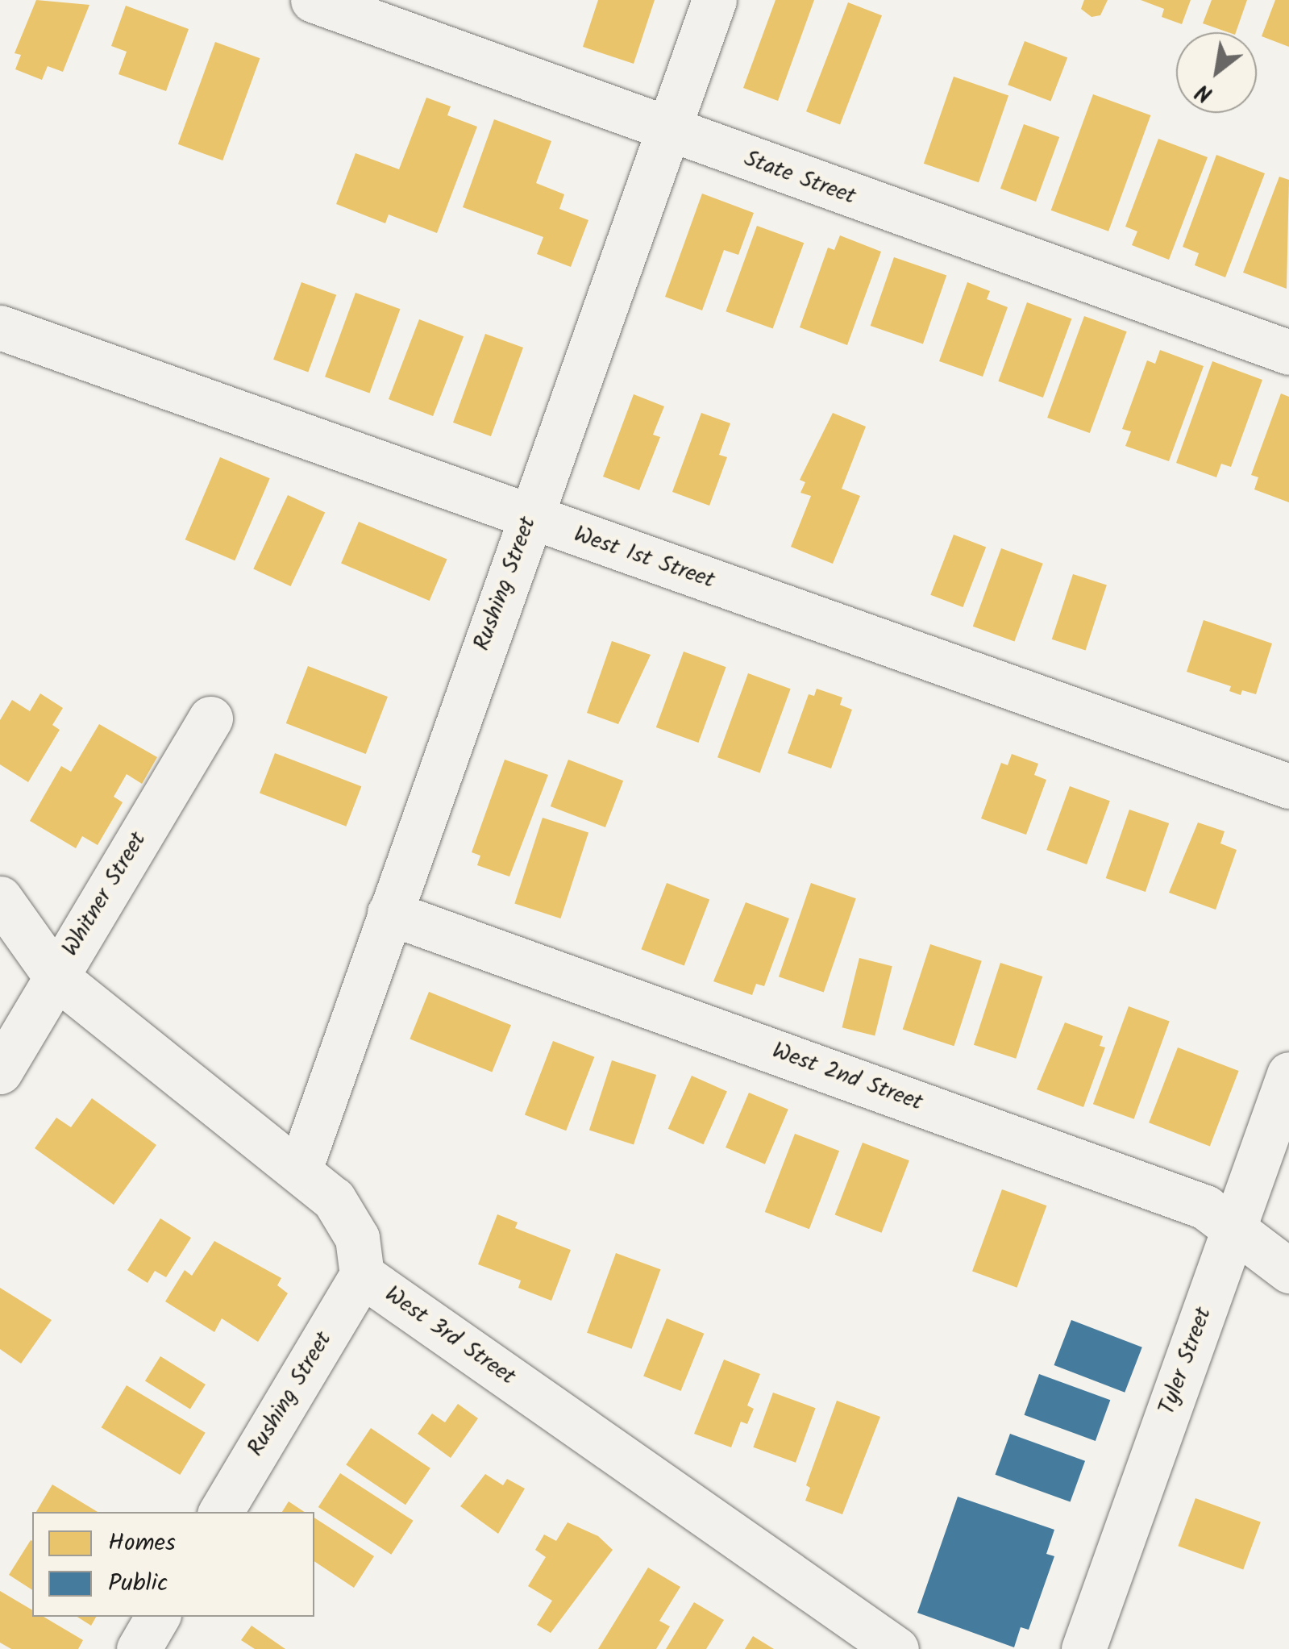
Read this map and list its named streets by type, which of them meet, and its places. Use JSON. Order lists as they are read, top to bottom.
{
  "streets": {
    "street": [
      "State Street",
      "West 1st Street",
      "Rushing Street",
      "Whitner Street",
      "West 2nd Street",
      "West 3rd Street",
      "Tyler Street"
    ]
  },
  "crossings": [
    ["State Street", "Rushing Street"],
    ["West 1st Street", "Rushing Street"],
    ["Rushing Street", "West 2nd Street"],
    ["Rushing Street", "West 3rd Street"],
    ["Whitner Street", "West 3rd Street"],
    ["West 2nd Street", "Tyler Street"]
  ],
  "legend": ["Homes", "Public"],
  "north": "bottom left"
}
